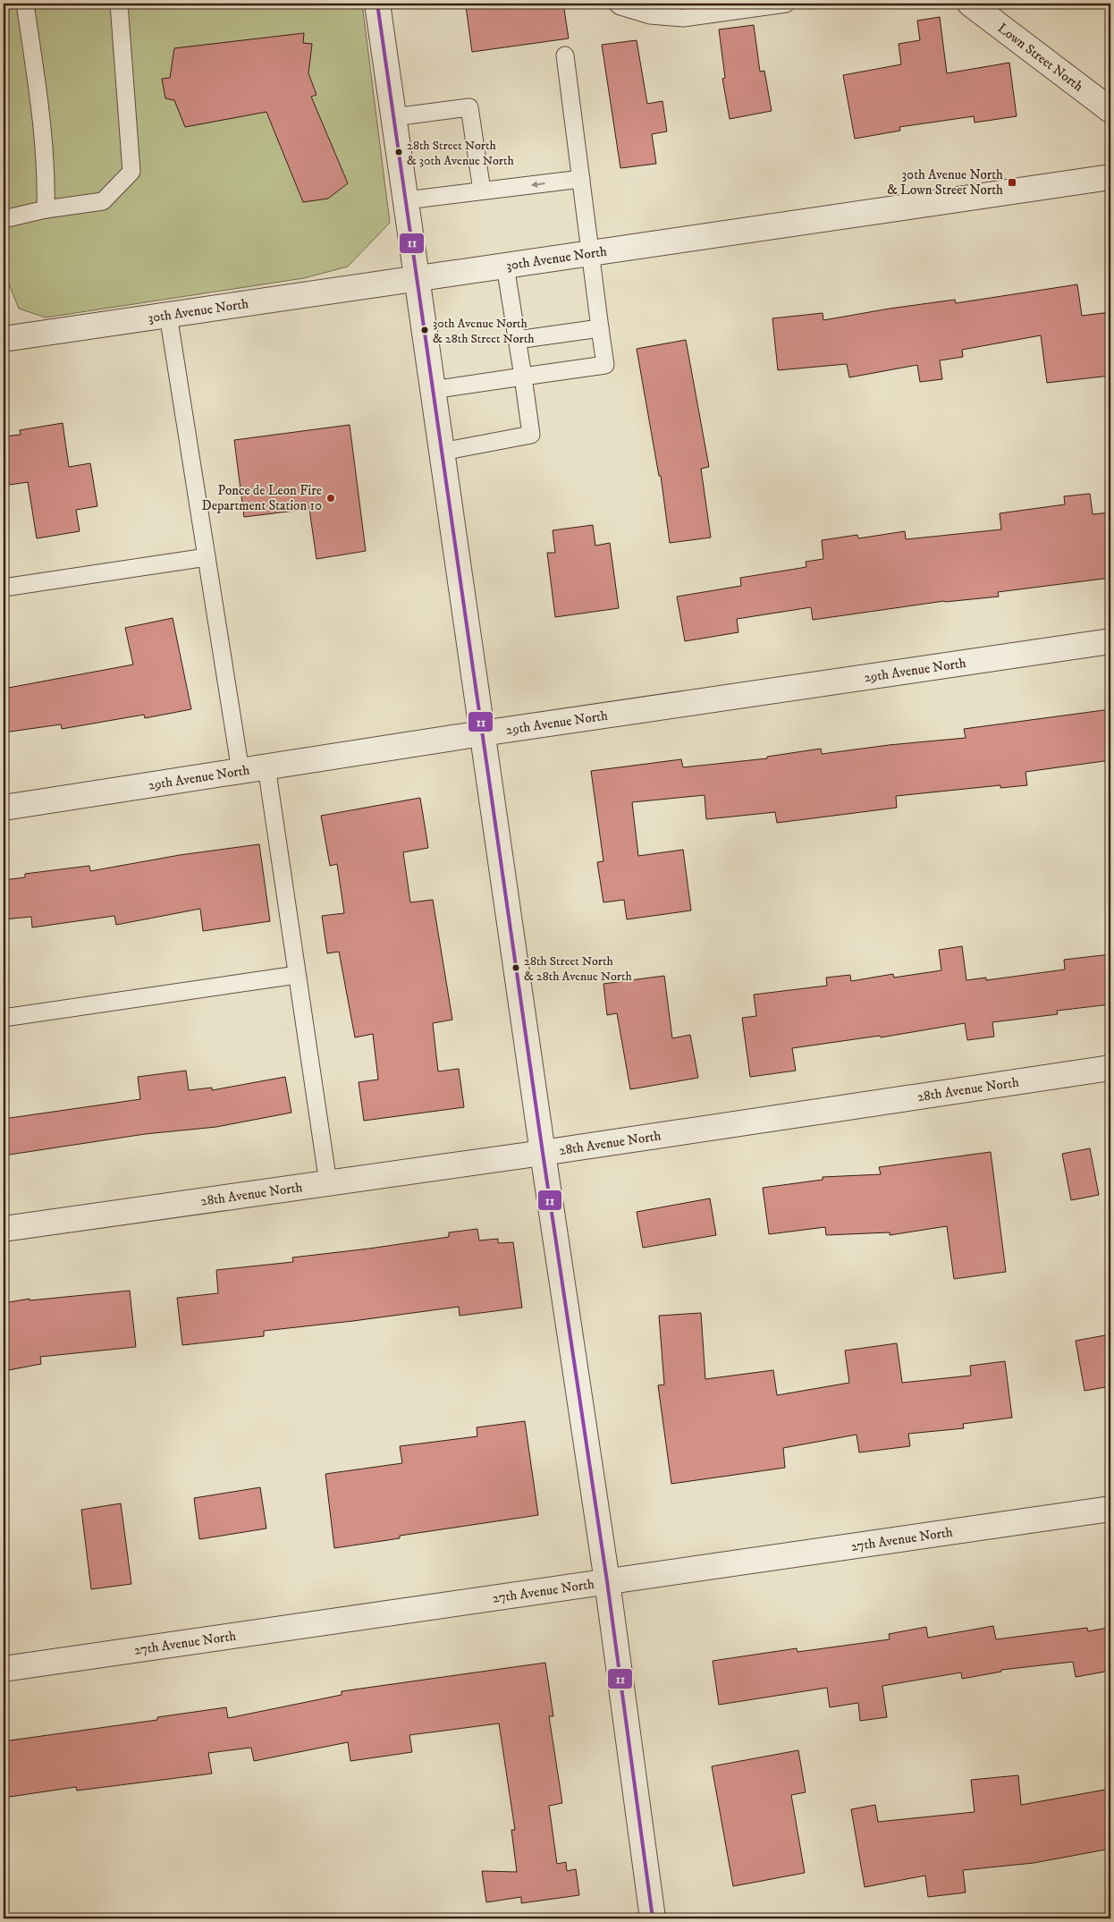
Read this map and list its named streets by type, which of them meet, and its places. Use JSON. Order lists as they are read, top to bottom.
{
  "streets": {
    "street": [
      "Lown Street North",
      "30th Avenue North",
      "29th Avenue North",
      "28th Avenue North",
      "27th Avenue North"
    ]
  },
  "places": {
    "other": [
      "28th Street North & 30th Avenue North",
      "30th Avenue North & 28th Street North",
      "Ponce de Leon Fire Department Station 10",
      "28th Street North & 28th Avenue North"
    ],
    "transit": ["30th Avenue North & Lown Street North"]
  },
  "lines": ["transit line 11"]
}
